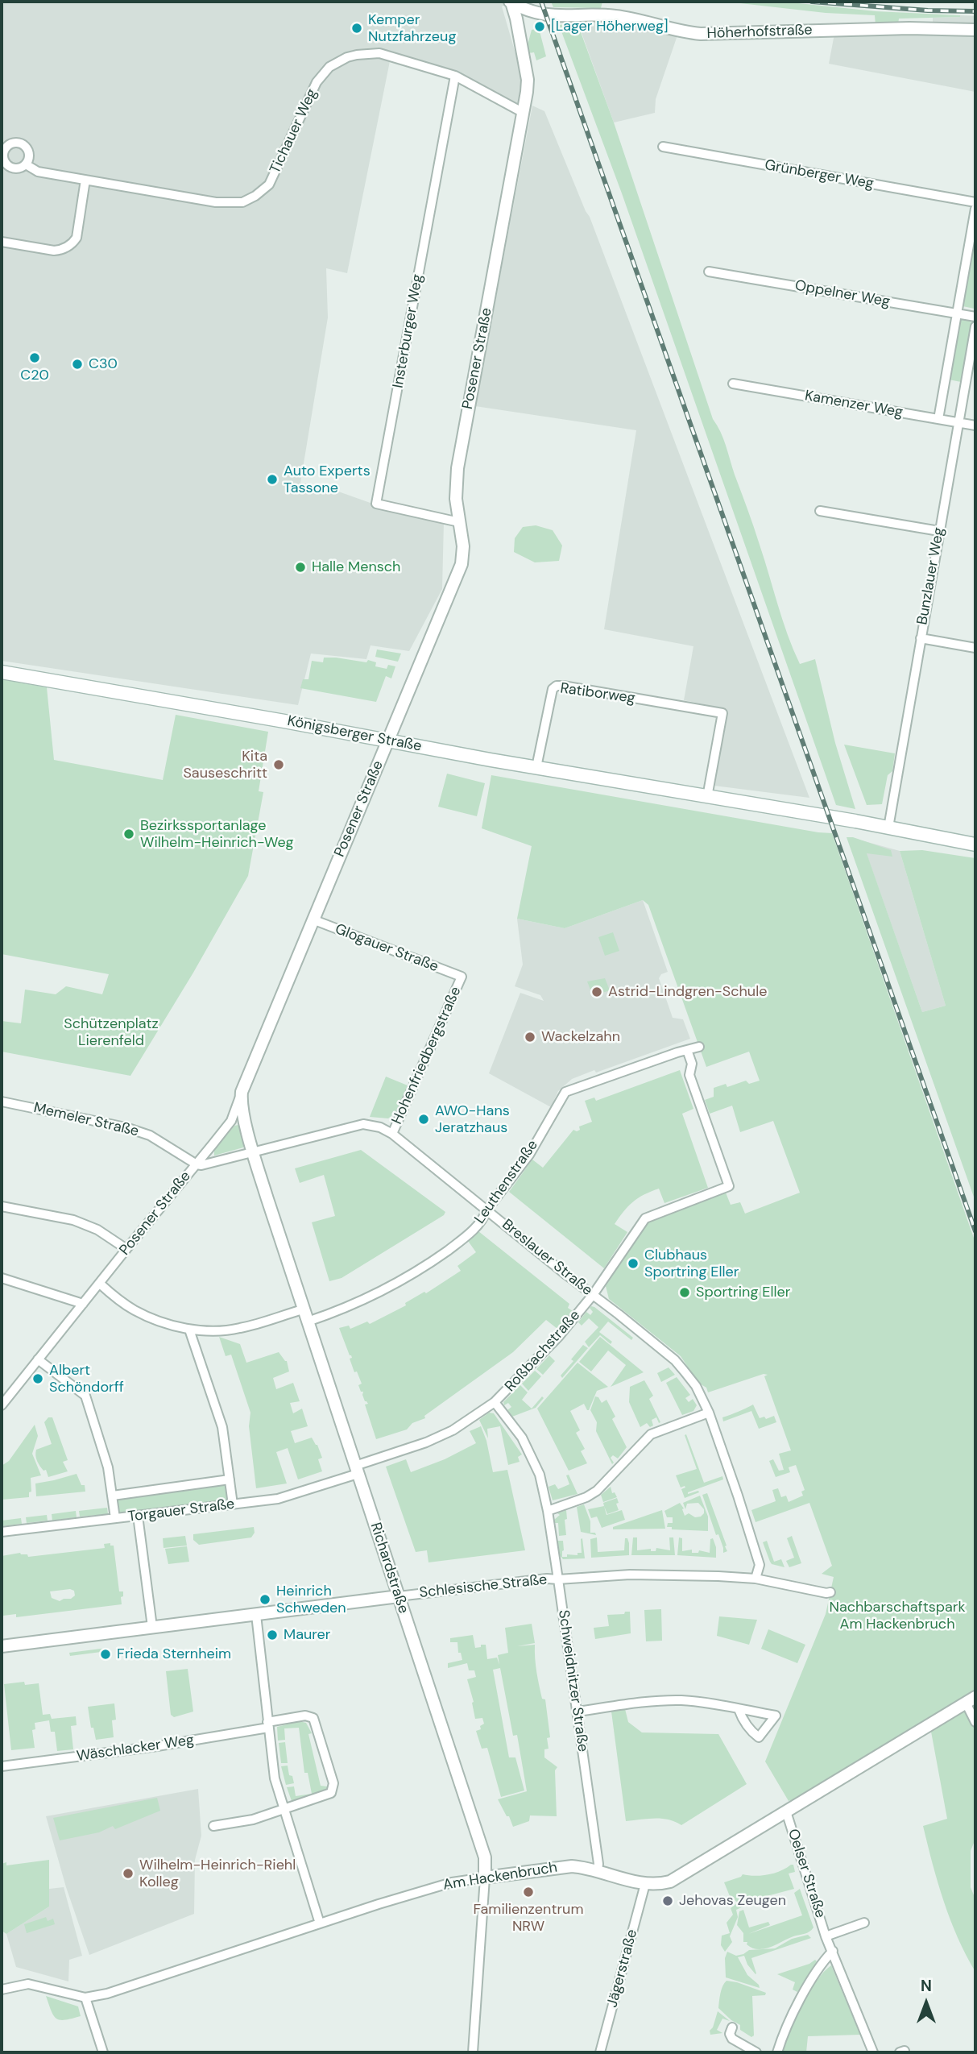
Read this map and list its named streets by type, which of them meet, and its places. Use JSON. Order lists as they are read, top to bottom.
{
  "streets": {
    "main road": ["Königsberger Straße"],
    "street": [
      "Höherhofstraße",
      "Tichauer Weg",
      "Grünberger Weg",
      "Oppelner Weg",
      "Insterburger Weg",
      "Posener Straße",
      "Kamenzer Weg",
      "Bunzlauer Weg",
      "Ratiborweg",
      "Glogauer Straße",
      "Hohenfriedbergstraße",
      "Memeler Straße",
      "Leuthenstraße",
      "Breslauer Straße",
      "Roßbachstraße",
      "Torgauer Straße",
      "Richardstraße",
      "Schlesische Straße",
      "Schweidnitzer Straße",
      "Wäschlacker Weg",
      "Oelser Straße",
      "Am Hackenbruch",
      "Jägerstraße"
    ]
  },
  "crossings": [
    ["Tichauer Weg", "Insterburger Weg"],
    ["Tichauer Weg", "Posener Straße"],
    ["Insterburger Weg", "Posener Straße"],
    ["Posener Straße", "Königsberger Straße"],
    ["Posener Straße", "Glogauer Straße"],
    ["Posener Straße", "Memeler Straße"],
    ["Posener Straße", "Breslauer Straße"],
    ["Posener Straße", "Richardstraße"],
    ["Kamenzer Weg", "Bunzlauer Weg"],
    ["Bunzlauer Weg", "Königsberger Straße"],
    ["Ratiborweg", "Königsberger Straße"],
    ["Glogauer Straße", "Hohenfriedbergstraße"],
    ["Hohenfriedbergstraße", "Breslauer Straße"],
    ["Memeler Straße", "Breslauer Straße"],
    ["Leuthenstraße", "Breslauer Straße"],
    ["Leuthenstraße", "Roßbachstraße"],
    ["Leuthenstraße", "Richardstraße"],
    ["Breslauer Straße", "Roßbachstraße"],
    ["Breslauer Straße", "Richardstraße"],
    ["Breslauer Straße", "Schlesische Straße"],
    ["Roßbachstraße", "Torgauer Straße"],
    ["Roßbachstraße", "Richardstraße"],
    ["Roßbachstraße", "Schweidnitzer Straße"],
    ["Torgauer Straße", "Richardstraße"],
    ["Richardstraße", "Schlesische Straße"],
    ["Richardstraße", "Am Hackenbruch"],
    ["Schlesische Straße", "Schweidnitzer Straße"],
    ["Schweidnitzer Straße", "Am Hackenbruch"],
    ["Oelser Straße", "Am Hackenbruch"],
    ["Am Hackenbruch", "Jägerstraße"]
  ],
  "parks": ["Schützenplatz Lierenfeld", "Nachbarschaftspark Am Hackenbruch"],
  "places": [
    "[Lager Höherweg]",
    "Kemper Nutzfahrzeug",
    "C20",
    "C30",
    "Auto Experts Tassone",
    "Halle Mensch",
    "Kita Sauseschritt",
    "Bezirkssportanlage Wilhelm-Heinrich-Weg",
    "Astrid-Lindgren-Schule",
    "Wackelzahn",
    "AWO-Hans Jeratzhaus",
    "Clubhaus Sportring Eller",
    "Sportring Eller",
    "Albert Schöndorff",
    "Heinrich Schweden",
    "Maurer",
    "Frieda Sternheim",
    "Wilhelm-Heinrich-Riehl Kolleg",
    "Familienzentrum NRW",
    "Jehovas Zeugen"
  ],
  "north": "top"
}
